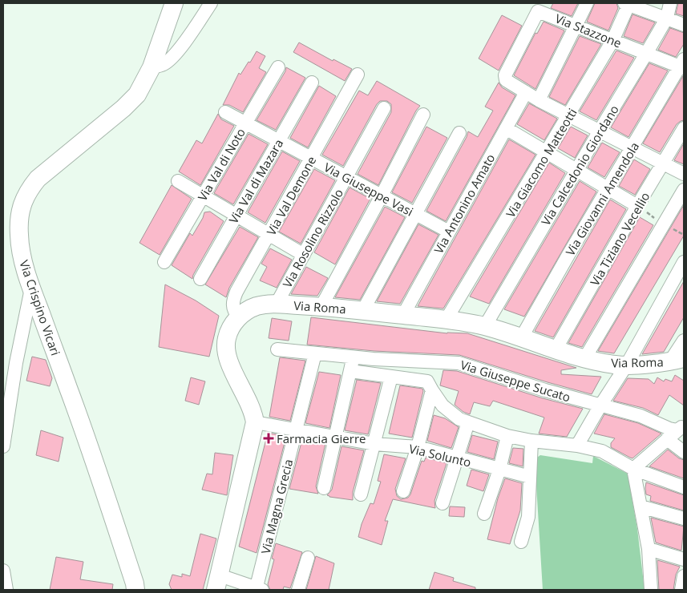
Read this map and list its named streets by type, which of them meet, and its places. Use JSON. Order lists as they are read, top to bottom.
{
  "streets": {
    "street": [
      "Via Stazzone",
      "Via Giacomo Matteotti",
      "Via Val di Noto",
      "Via Calcedonio Giordano",
      "Via Val di Mazara",
      "Via Giuseppe Vasi",
      "Via Val Demone",
      "Via Giovanni Amendola",
      "Via Antonino Amato",
      "Via Rosolino Rizzolo",
      "Via Tiziano Vecellio",
      "Via Roma",
      "Via Crispino Vicari",
      "Via Giuseppe Sucato",
      "Via Solunto",
      "Via Magna Grecia"
    ]
  },
  "crossings": [
    ["Via Stazzone", "Via Giacomo Matteotti"],
    ["Via Stazzone", "Via Calcedonio Giordano"],
    ["Via Stazzone", "Via Giovanni Amendola"],
    ["Via Stazzone", "Via Antonino Amato"],
    ["Via Giacomo Matteotti", "Via Roma"],
    ["Via Val di Noto", "Via Giuseppe Vasi"],
    ["Via Calcedonio Giordano", "Via Roma"],
    ["Via Val di Mazara", "Via Giuseppe Vasi"],
    ["Via Giuseppe Vasi", "Via Val Demone"],
    ["Via Giuseppe Vasi", "Via Antonino Amato"],
    ["Via Giuseppe Vasi", "Via Rosolino Rizzolo"],
    ["Via Val Demone", "Via Roma"],
    ["Via Giovanni Amendola", "Via Roma"],
    ["Via Antonino Amato", "Via Roma"],
    ["Via Rosolino Rizzolo", "Via Roma"],
    ["Via Tiziano Vecellio", "Via Roma"],
    ["Via Roma", "Via Solunto"],
    ["Via Giuseppe Sucato", "Via Magna Grecia"],
    ["Via Solunto", "Via Magna Grecia"]
  ],
  "places": {
    "health": ["Farmacia Gierre"]
  }
}
